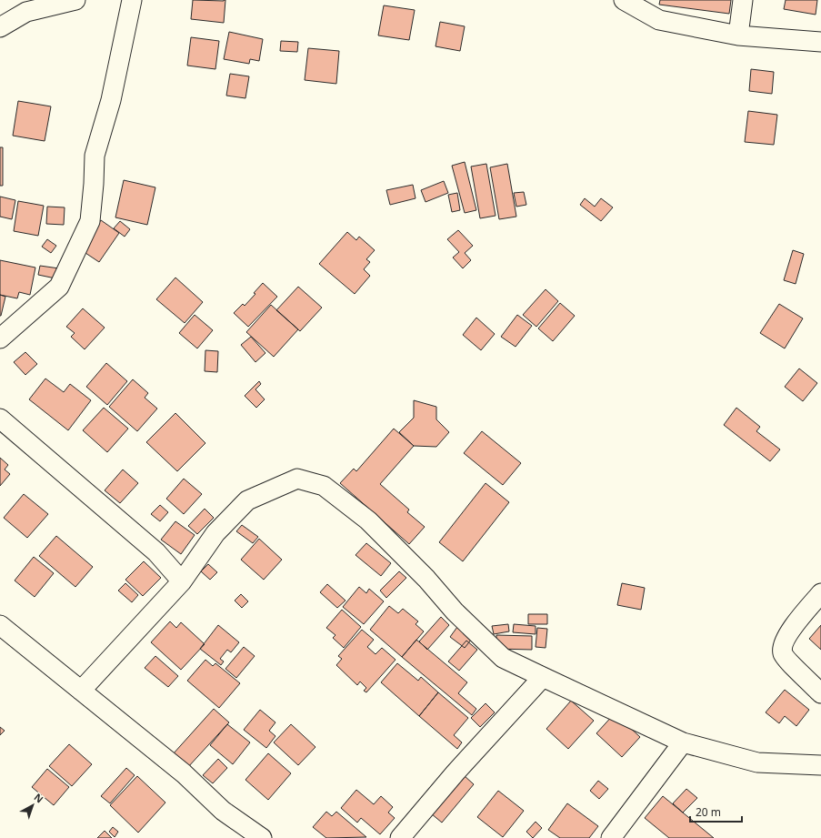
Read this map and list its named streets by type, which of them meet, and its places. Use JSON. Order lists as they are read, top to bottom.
{
  "scale_bar": "20 m",
  "north": "top right"
}
